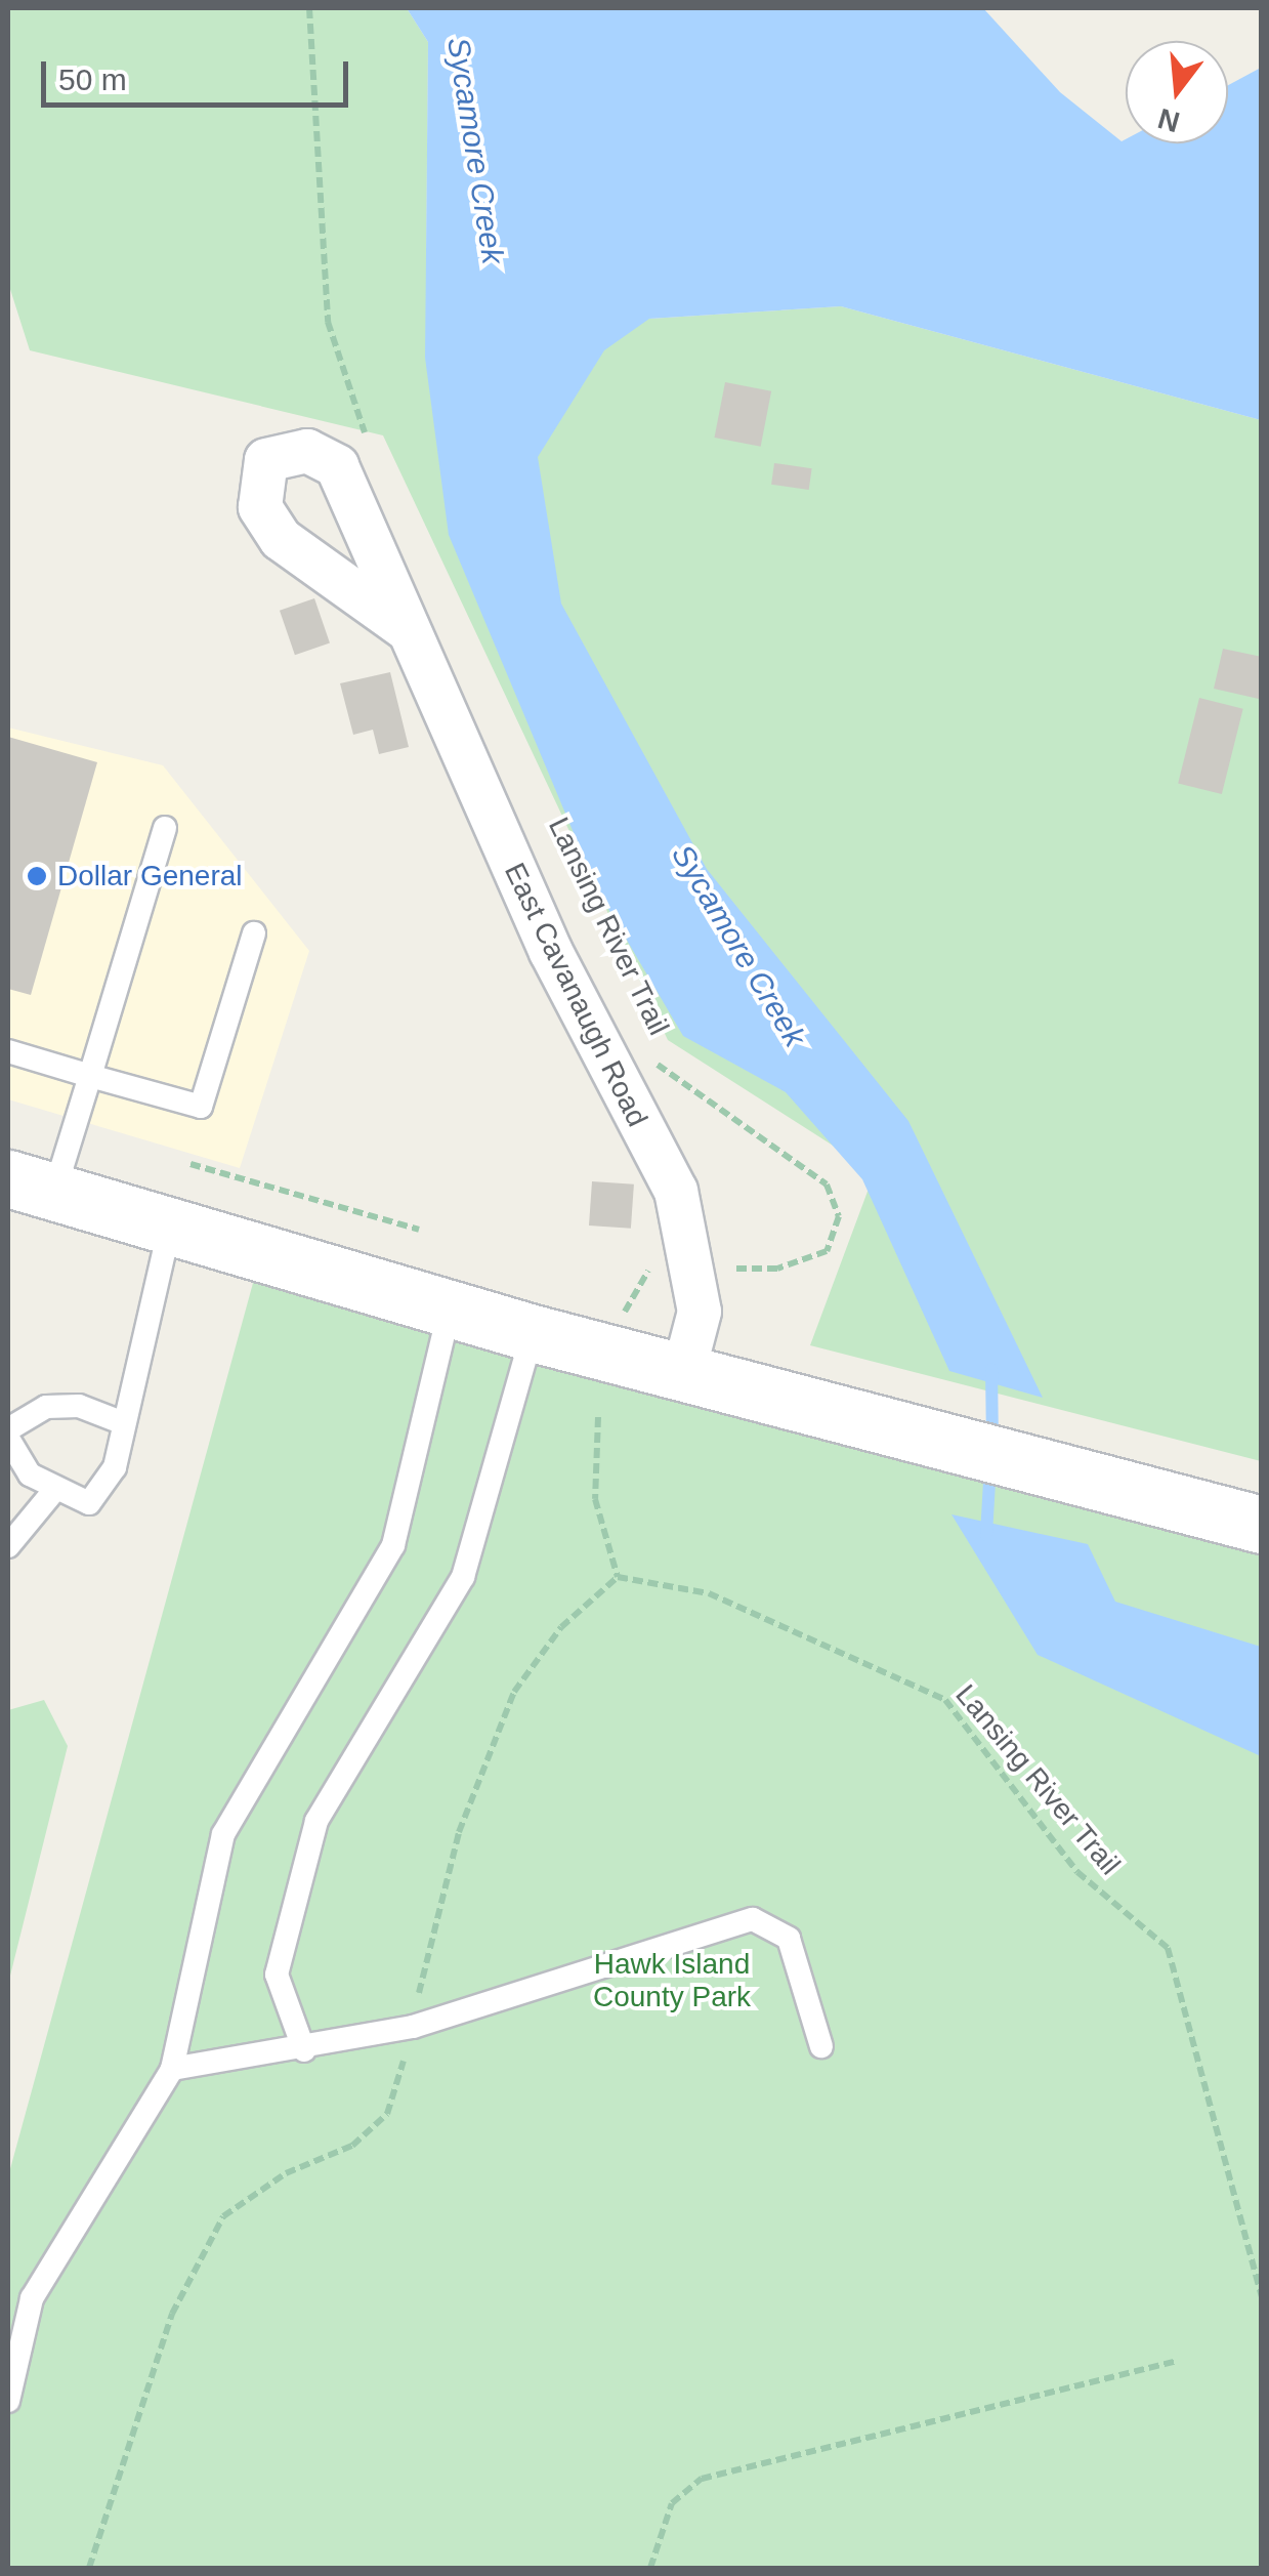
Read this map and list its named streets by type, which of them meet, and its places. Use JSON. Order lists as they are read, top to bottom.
{
  "streets": {
    "street": ["East Cavanaugh Road"],
    "path": ["Lansing River Trail"]
  },
  "crossings": [
    ["Lansing River Trail", "East Cavanaugh Road"]
  ],
  "water": ["Sycamore Creek"],
  "parks": ["Hawk Island County Park"],
  "places": ["Dollar General"],
  "scale_bar": "50 m",
  "north": "bottom"
}
